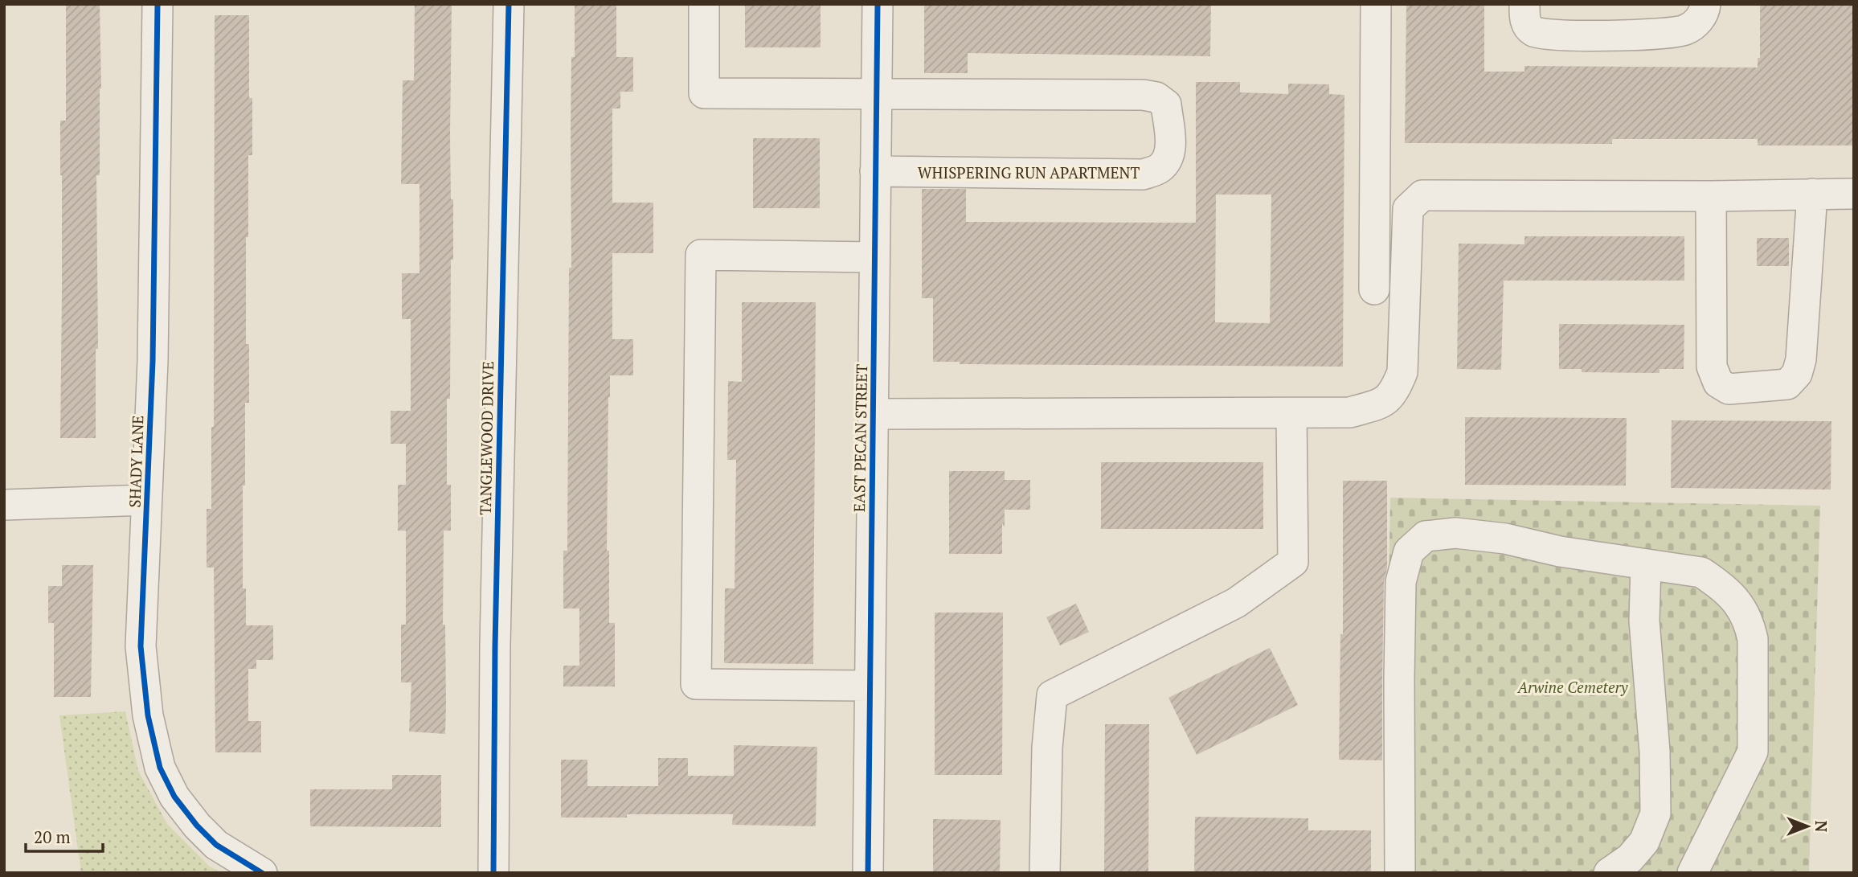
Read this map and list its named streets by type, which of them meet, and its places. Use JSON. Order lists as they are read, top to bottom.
{
  "streets": {
    "street": [
      "WHISPERING RUN APARTMENT",
      "TANGLEWOOD DRIVE",
      "EAST PECAN STREET",
      "SHADY LANE"
    ]
  },
  "crossings": [
    ["WHISPERING RUN APARTMENT", "EAST PECAN STREET"]
  ],
  "parks": ["Arwine Cemetery"],
  "scale_bar": "20 m",
  "north": "right"
}
